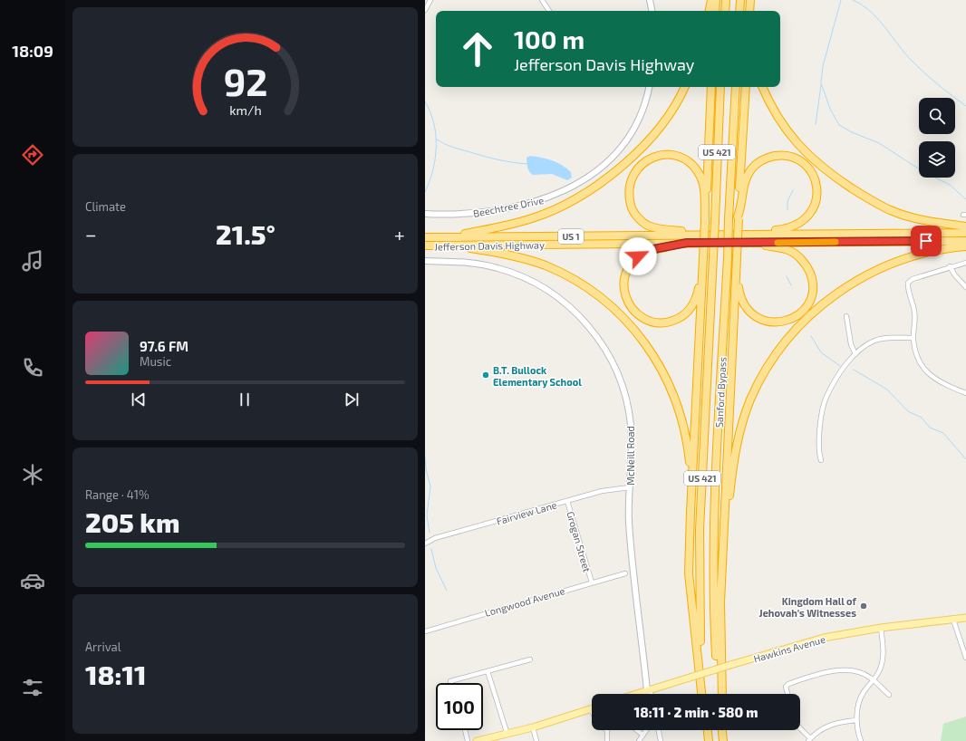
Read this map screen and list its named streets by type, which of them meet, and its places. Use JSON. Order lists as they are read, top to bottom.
{
  "streets": {
    "highway": [
      "US 421",
      "US 1",
      "Jefferson Davis Highway",
      "Sanford Bypass"
    ],
    "main road": ["Hawkins Avenue"],
    "street": [
      "Beechtree Drive",
      "McNeill Road",
      "Fairview Lane",
      "Grogan Street",
      "Longwood Avenue"
    ]
  },
  "crossings": [
    ["McNeill Road", "Fairview Lane"],
    ["McNeill Road", "Hawkins Avenue"],
    ["Fairview Lane", "Grogan Street"],
    ["Grogan Street", "Longwood Avenue"]
  ],
  "places": ["B.T. Bullock Elementary School", "Kingdom Hall of Jehovah’s Witnesses"],
  "page": {
    "tabs": "18:09",
    "turn": ["100 m", "Jefferson Davis Highway"],
    "tile": [
      "Climate",
      ["Range · 41%", "205 km"],
      ["Arrival", "18:11"]
    ],
    "heat": ["−", "21.5°", "+"],
    "song": ["97.6 FM", "Music"],
    "limit": "100",
    "trip": "18:11 · 2 min · 580 m",
    "gauge": ["92", "km/h"]
  }
}
